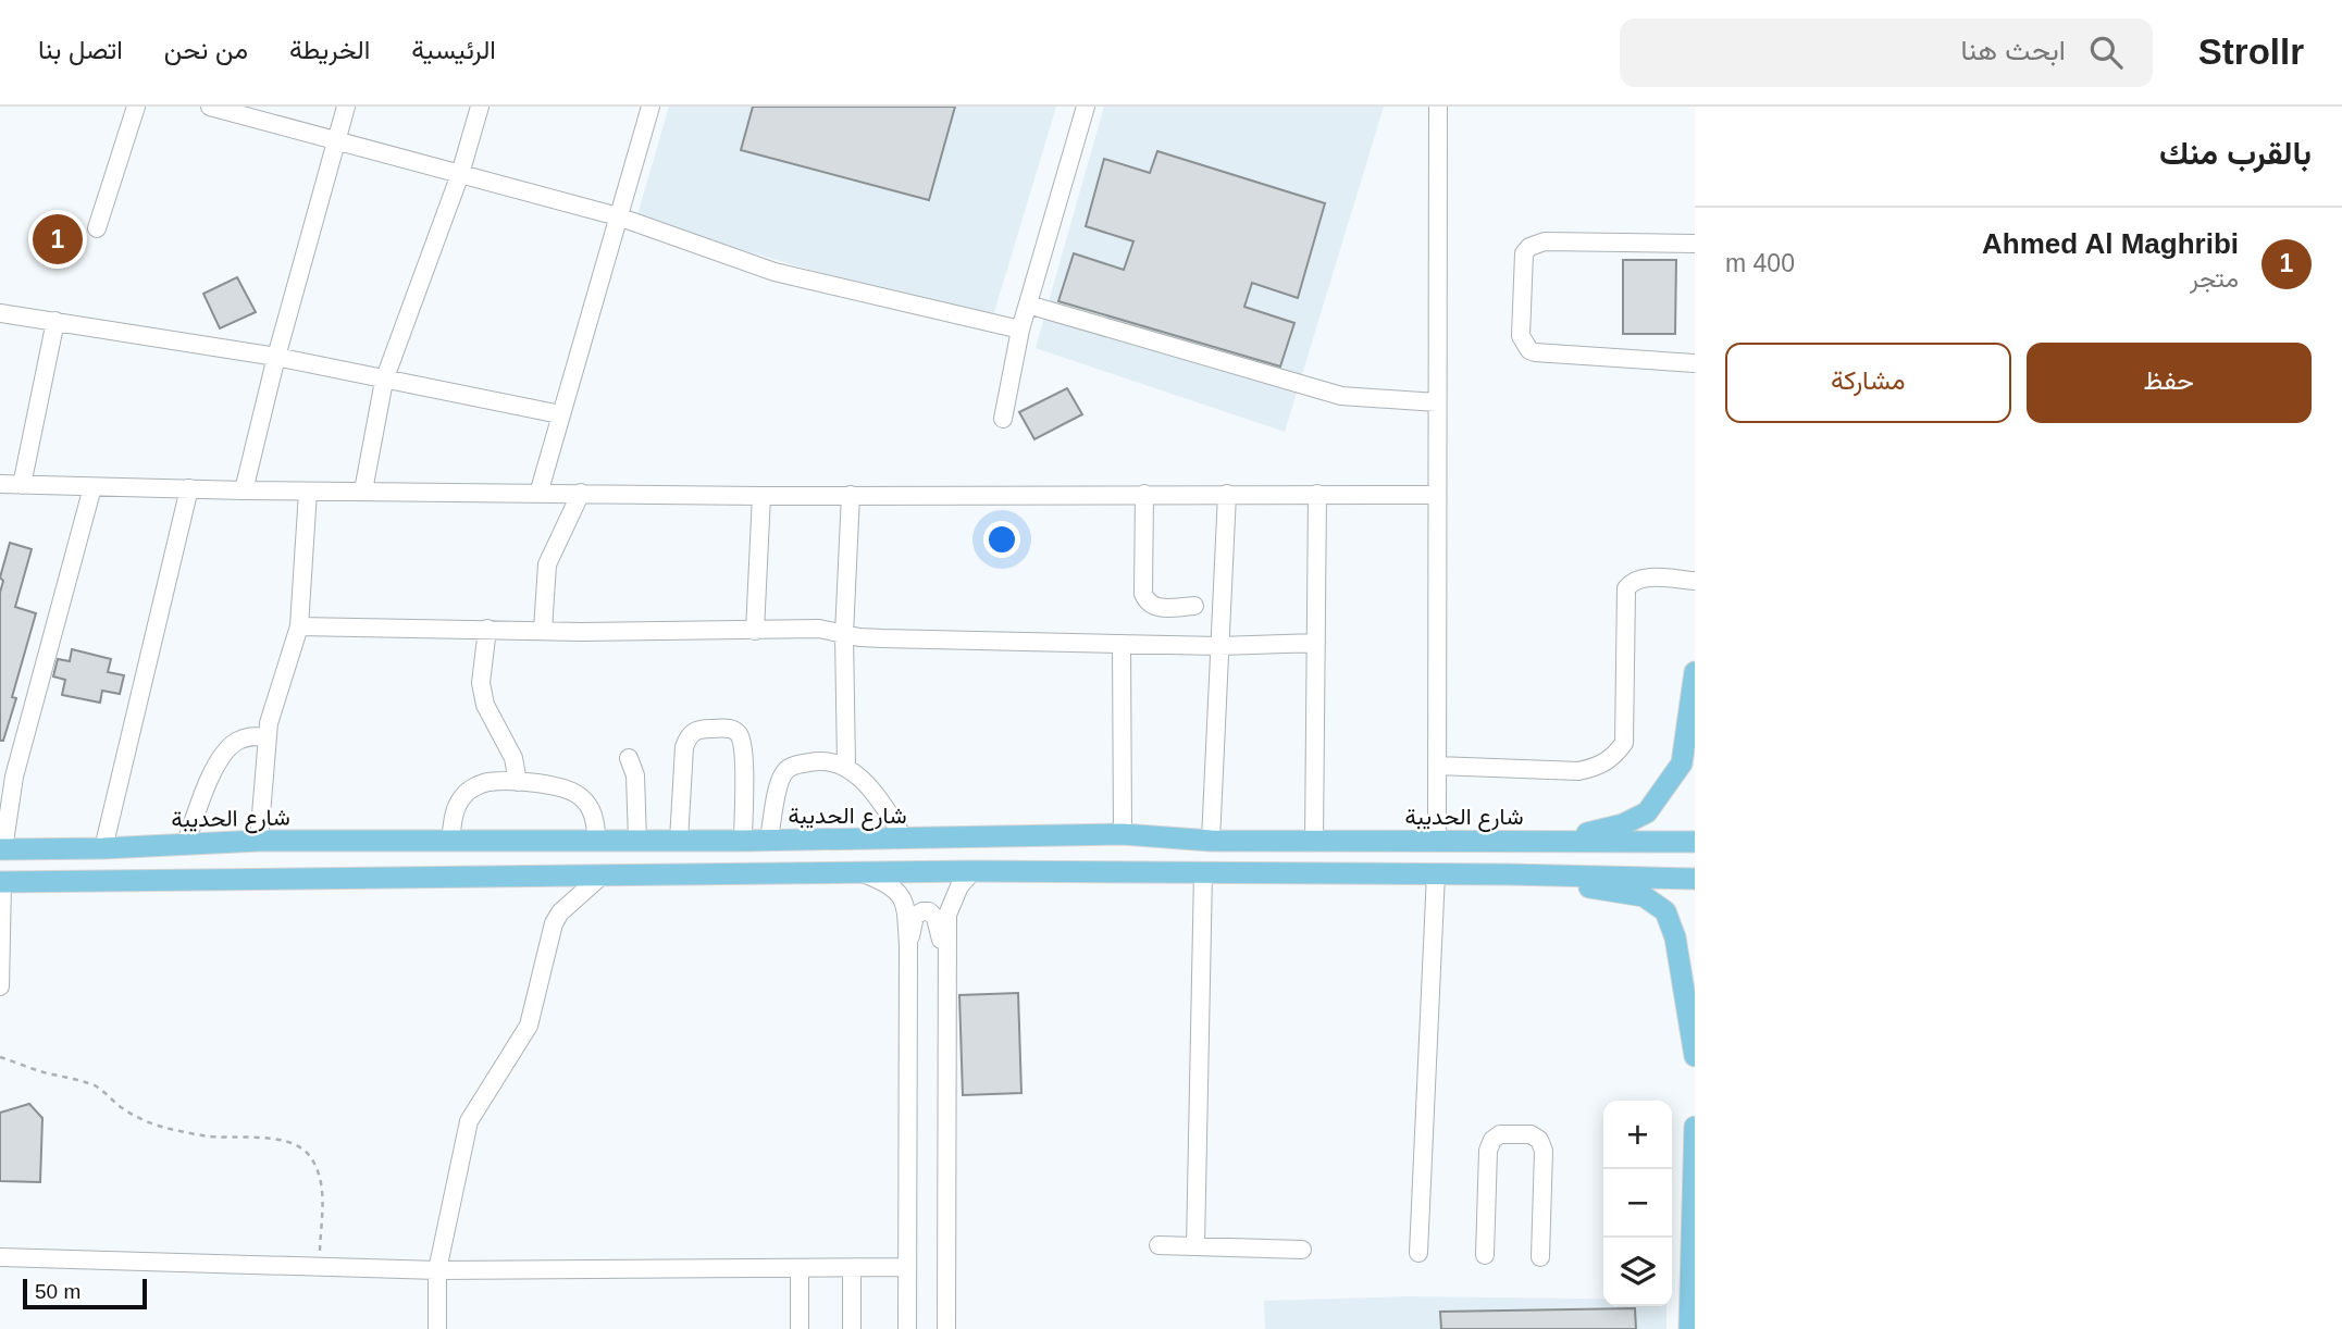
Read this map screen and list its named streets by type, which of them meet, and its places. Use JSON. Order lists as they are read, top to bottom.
{
  "streets": {
    "main road": ["شارع الحديبة"]
  },
  "scale_bar": "50 m",
  "page": {
    "header": "Strollr",
    "search": "ابحث هنا",
    "nav": [
      "الرئيسية",
      "الخريطة",
      "من نحن",
      "اتصل بنا"
    ],
    "heading": "بالقرب منك",
    "list": [
      {
        "mark": "1",
        "name": "Ahmed Al Maghribi",
        "note": "متجر",
        "value": "400 m"
      }
    ],
    "pins": "1",
    "buttons": ["حفظ", "مشاركة"],
    "map_buttons": ["+", "−"],
    "scale": "50 m"
  }
}
